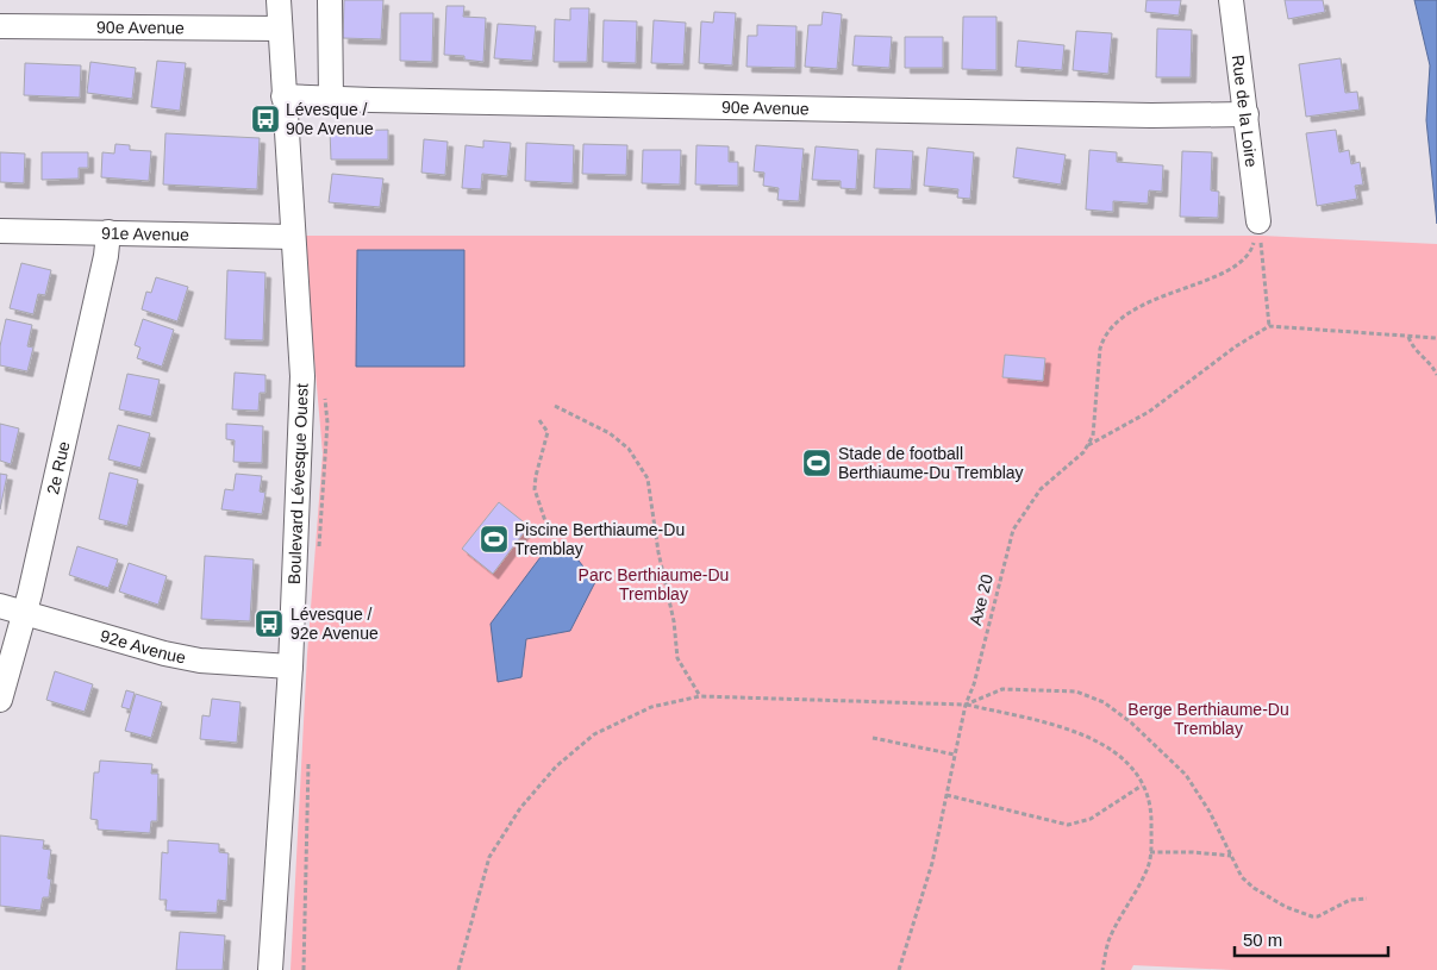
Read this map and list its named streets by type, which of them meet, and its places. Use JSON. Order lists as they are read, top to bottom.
{
  "streets": {
    "street": [
      "90e Avenue",
      "Rue de la Loire",
      "91e Avenue",
      "2e Rue",
      "Boulevard Lévesque Ouest",
      "92e Avenue"
    ],
    "path": ["Axe 20"]
  },
  "crossings": [
    ["90e Avenue", "Rue de la Loire"],
    ["90e Avenue", "Boulevard Lévesque Ouest"],
    ["Rue de la Loire", "Axe 20"],
    ["91e Avenue", "2e Rue"],
    ["91e Avenue", "Boulevard Lévesque Ouest"],
    ["2e Rue", "92e Avenue"],
    ["Boulevard Lévesque Ouest", "92e Avenue"]
  ],
  "parks": ["Parc Berthiaume-Du Tremblay", "Berge Berthiaume-Du Tremblay"],
  "places": {
    "bus stop": ["Lévesque / 90e Avenue", "Lévesque / 92e Avenue"],
    "sports": ["Stade de football Berthiaume-Du Tremblay", "Piscine Berthiaume-Du Tremblay"]
  },
  "scale_bar": "50 m"
}
